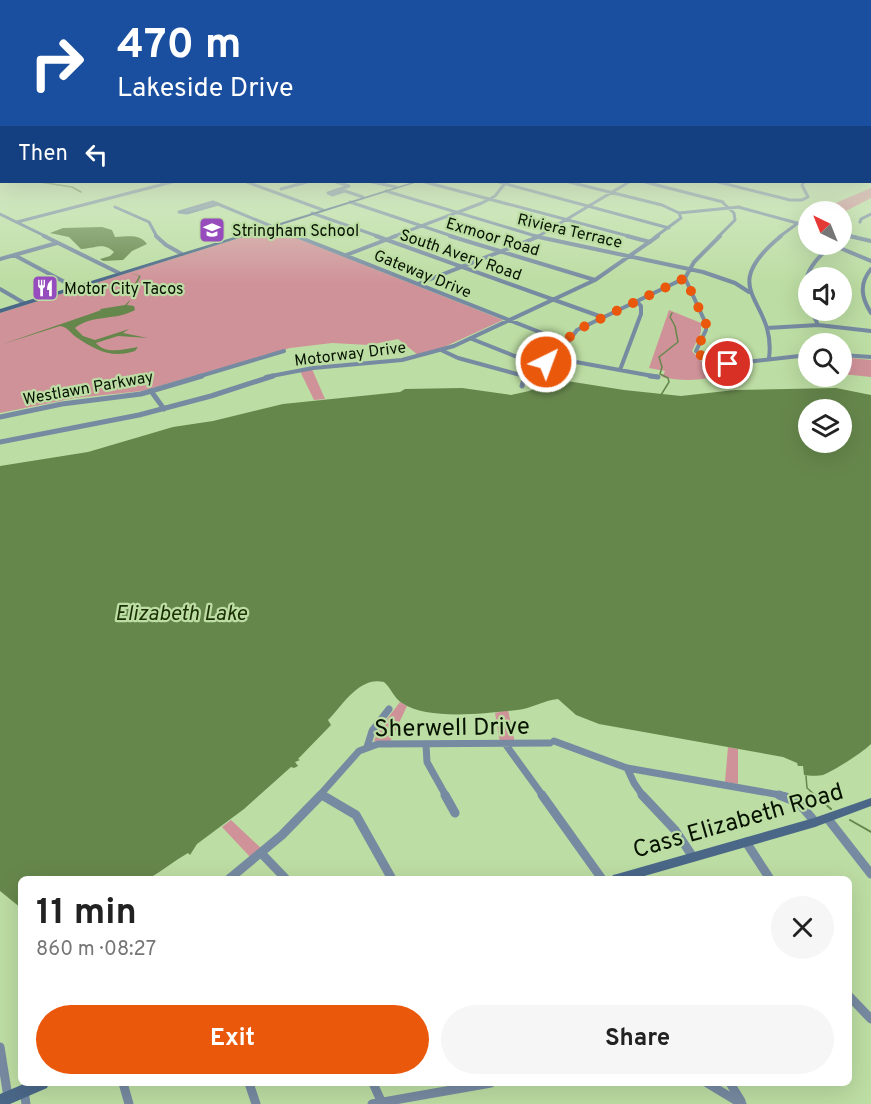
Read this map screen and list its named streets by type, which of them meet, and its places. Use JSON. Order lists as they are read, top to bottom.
{
  "streets": {
    "main road": ["Cass Elizabeth Road"],
    "street": [
      "Riviera Terrace",
      "Exmoor Road",
      "South Avery Road",
      "Gateway Drive",
      "Motorway Drive",
      "Westlawn Parkway",
      "Sherwell Drive"
    ]
  },
  "crossings": [
    ["Riviera Terrace", "Motorway Drive"],
    ["Exmoor Road", "Motorway Drive"],
    ["South Avery Road", "Motorway Drive"],
    ["Gateway Drive", "Motorway Drive"]
  ],
  "water": ["Elizabeth Lake"],
  "places": {
    "school or university": ["Stringham School"],
    "restaurant": ["Motor City Tacos"]
  },
  "north": "top left",
  "page": {
    "turn": ["470 m", "Lakeside Drive"],
    "then": "Then",
    "heading": ["11 min", "860 m · 08:27"],
    "buttons": ["Exit", "Share"]
  }
}
